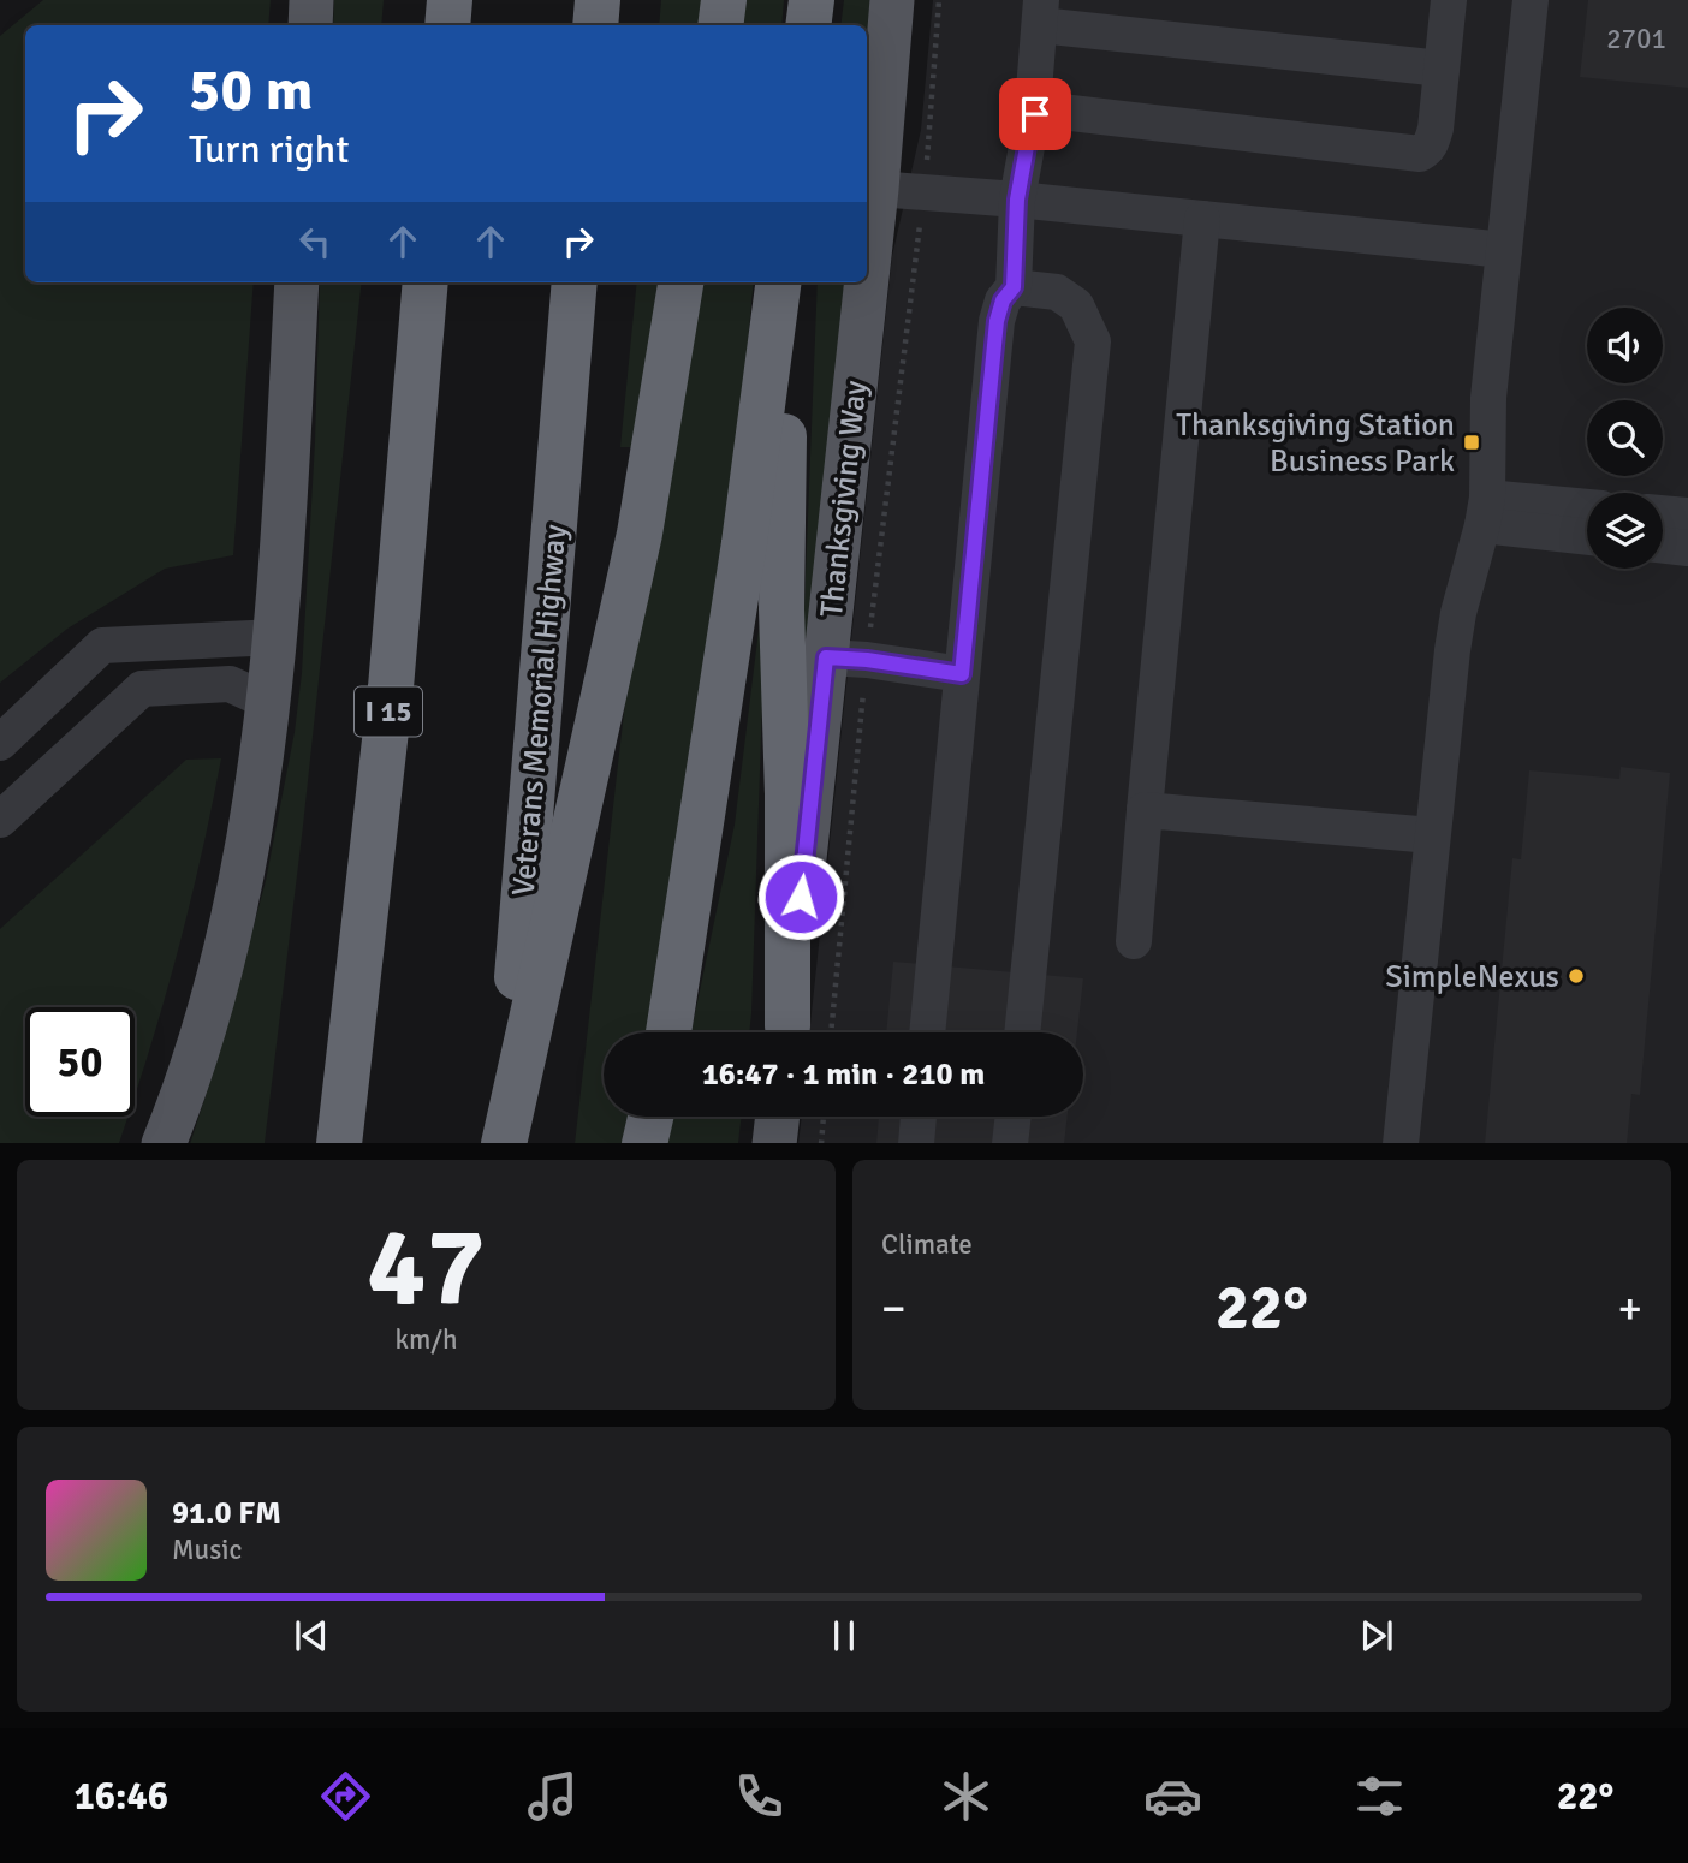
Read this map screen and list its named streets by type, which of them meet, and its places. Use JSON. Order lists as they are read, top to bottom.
{
  "streets": {
    "highway": ["Veterans Memorial Highway", "I 15"],
    "main road": ["Thanksgiving Way"]
  },
  "places": {
    "transit": ["Thanksgiving Station Business Park"],
    "other": ["SimpleNexus"]
  },
  "house_numbers": ["2701"],
  "page": {
    "turn": ["50 m", "Turn right"],
    "limit": "50",
    "trip": "16:47 · 1 min · 210 m",
    "tile": [
      ["47", "km/h"],
      "Climate"
    ],
    "heat": ["−", "22°", "+"],
    "song": ["91.0 FM", "Music"],
    "tabs": ["16:46", "22°"]
  }
}
